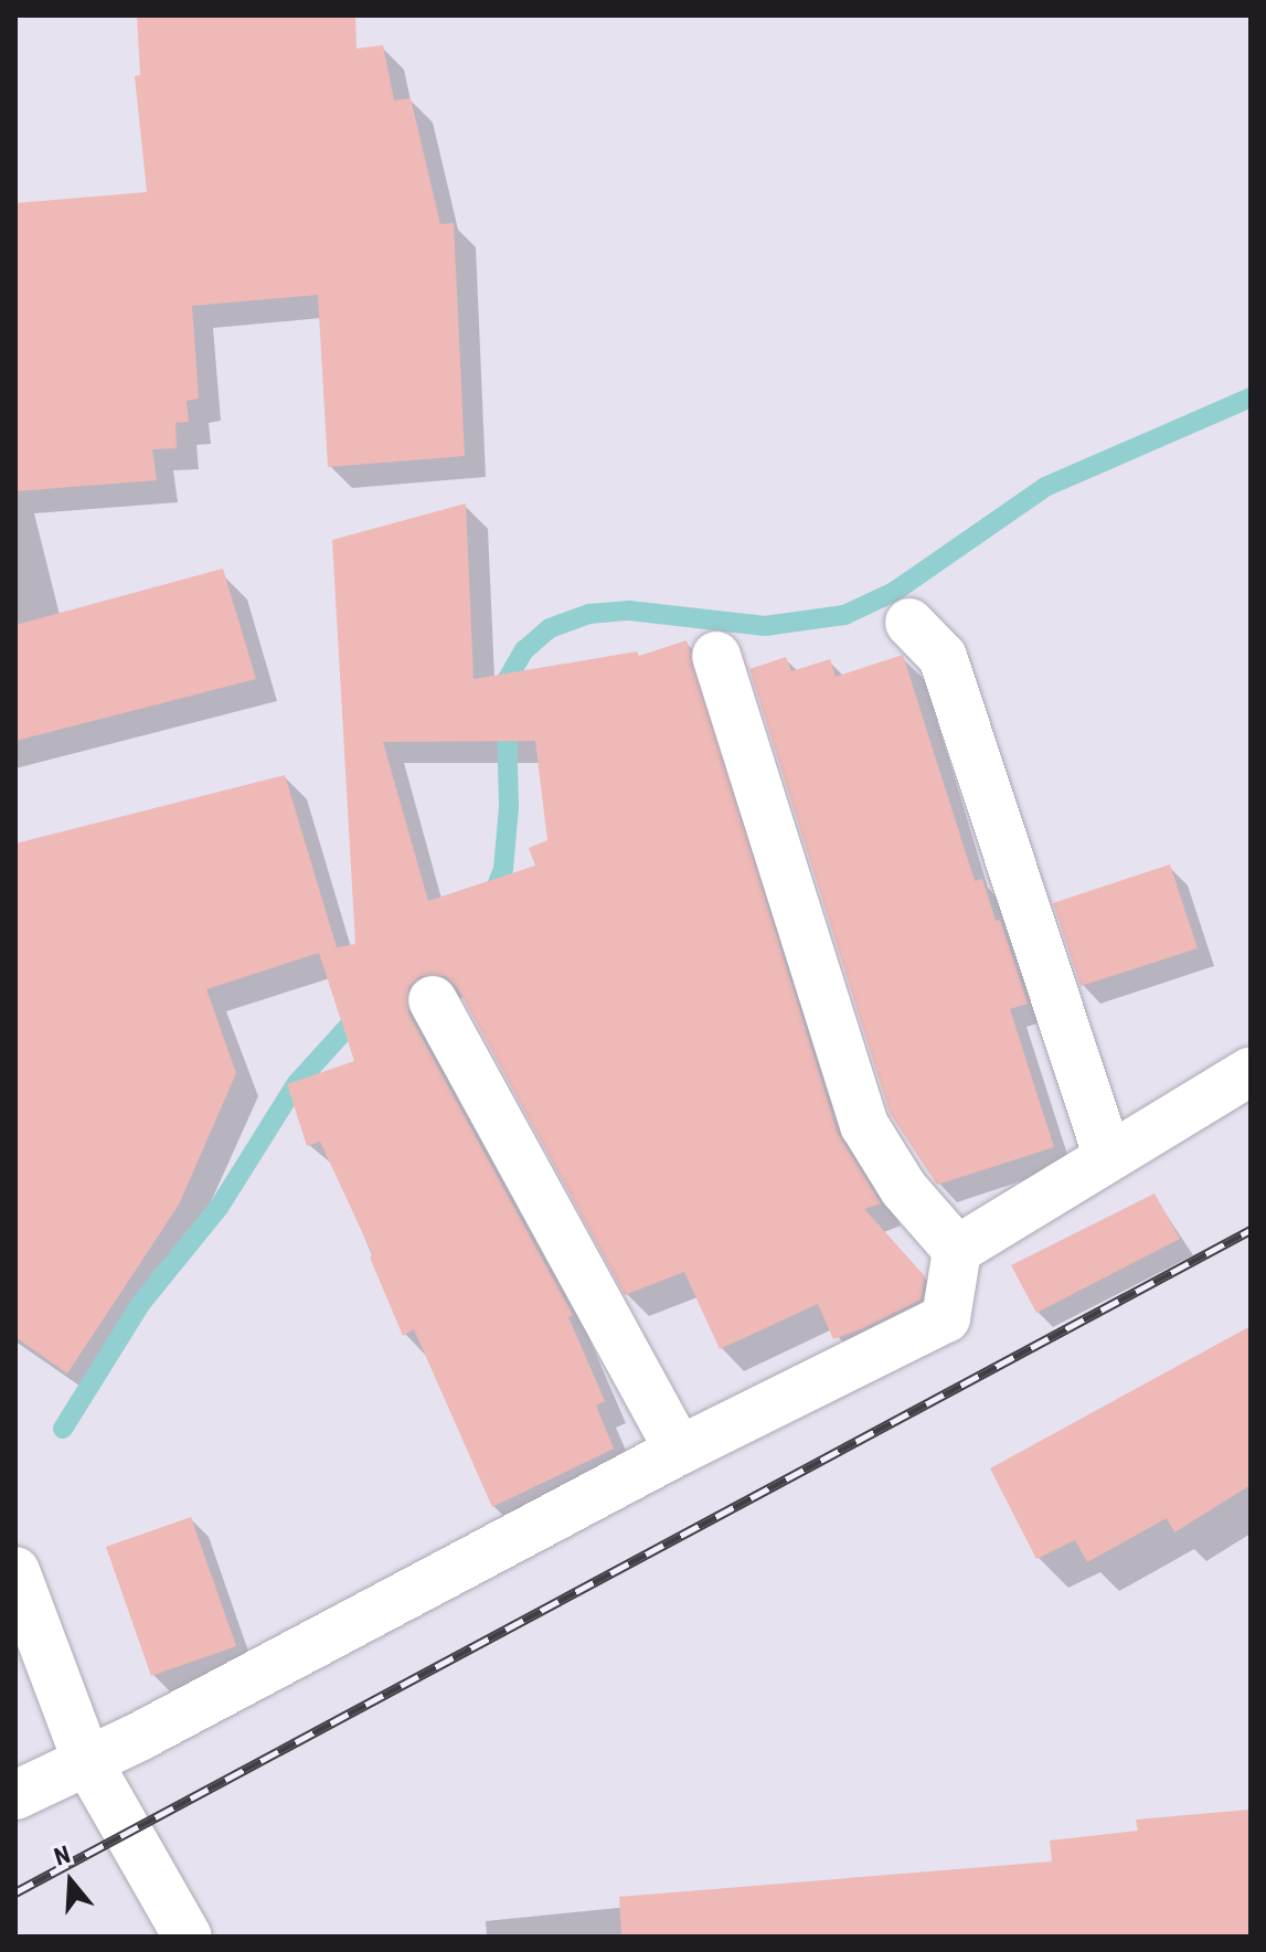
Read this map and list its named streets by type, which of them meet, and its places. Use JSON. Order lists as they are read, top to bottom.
{
  "north": "top"
}
